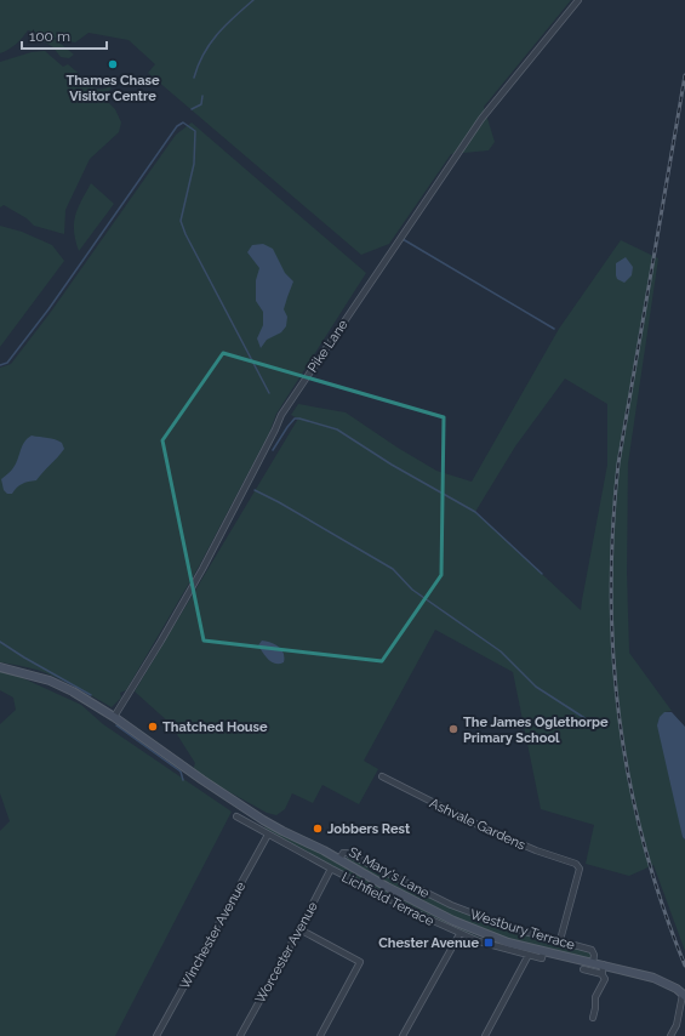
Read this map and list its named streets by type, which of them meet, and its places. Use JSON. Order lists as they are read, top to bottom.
{
  "streets": {
    "main road": ["St Mary's Lane"],
    "street": [
      "Pike Lane",
      "Ashvale Gardens",
      "Lichfield Terrace",
      "Westbury Terrace",
      "Winchester Avenue",
      "Worcester Avenue"
    ]
  },
  "crossings": [
    ["Pike Lane", "St Mary's Lane"],
    ["Ashvale Gardens", "Westbury Terrace"],
    ["St Mary's Lane", "Lichfield Terrace"],
    ["St Mary's Lane", "Westbury Terrace"],
    ["Lichfield Terrace", "Winchester Avenue"],
    ["Lichfield Terrace", "Worcester Avenue"]
  ],
  "places": {
    "other": [
      "Thames Chase Visitor Centre",
      "Thatched House",
      "The James Oglethorpe Primary School",
      "Jobbers Rest"
    ],
    "transit": ["Chester Avenue"]
  },
  "scale_bar": "100 m"
}
